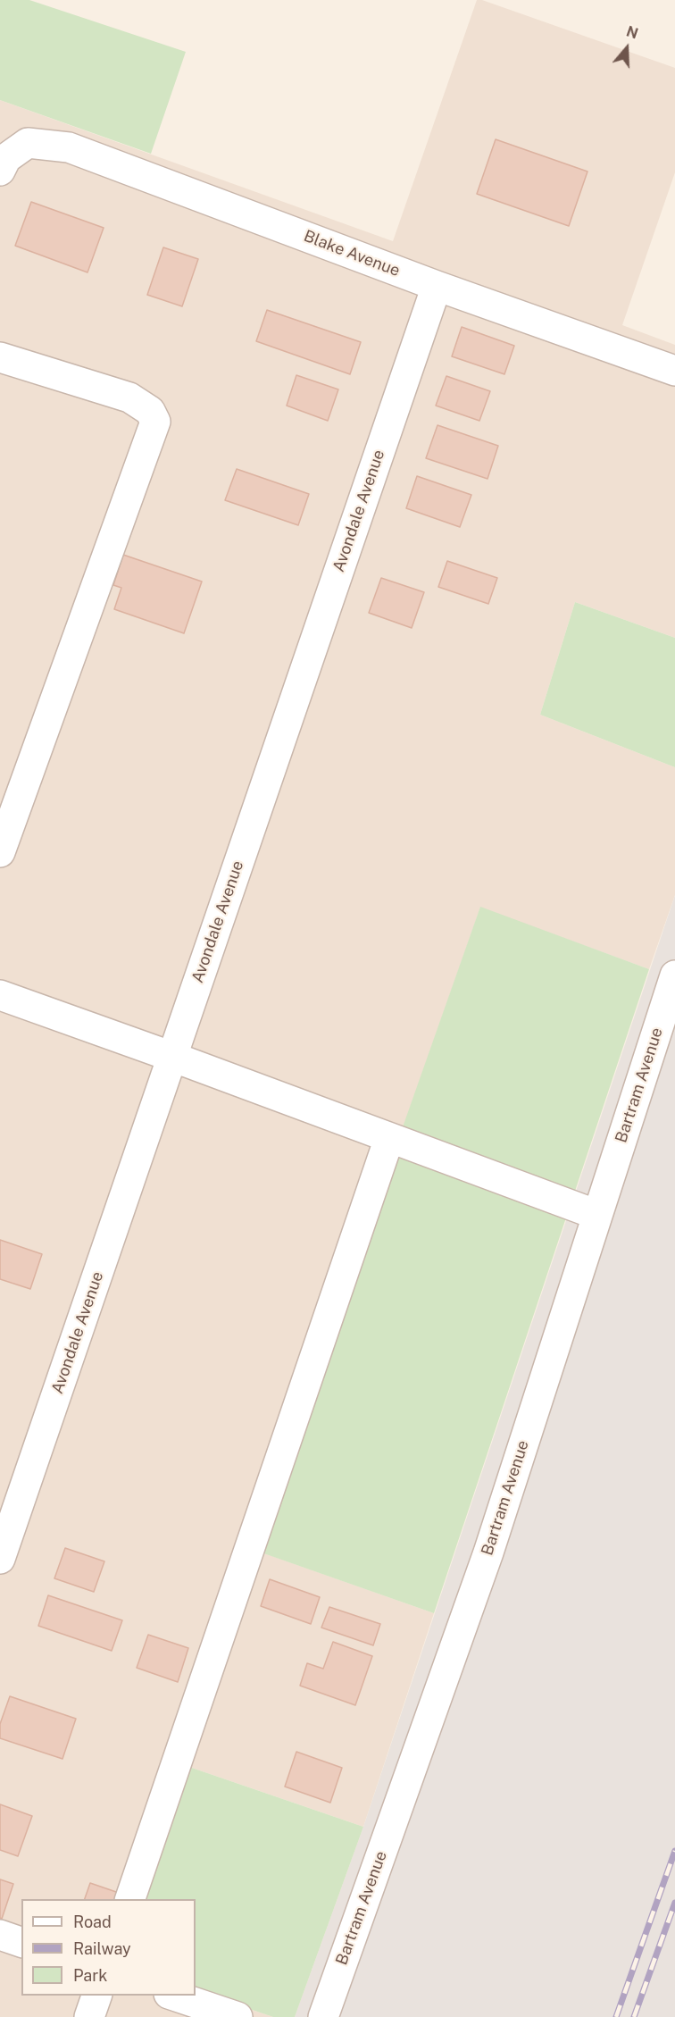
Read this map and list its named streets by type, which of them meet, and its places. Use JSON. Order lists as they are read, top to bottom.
{
  "streets": {
    "street": ["Blake Avenue", "Avondale Avenue", "Bartram Avenue"]
  },
  "crossings": [
    ["Blake Avenue", "Avondale Avenue"]
  ],
  "legend": ["Road", "Railway", "Park"],
  "north": "top"
}
